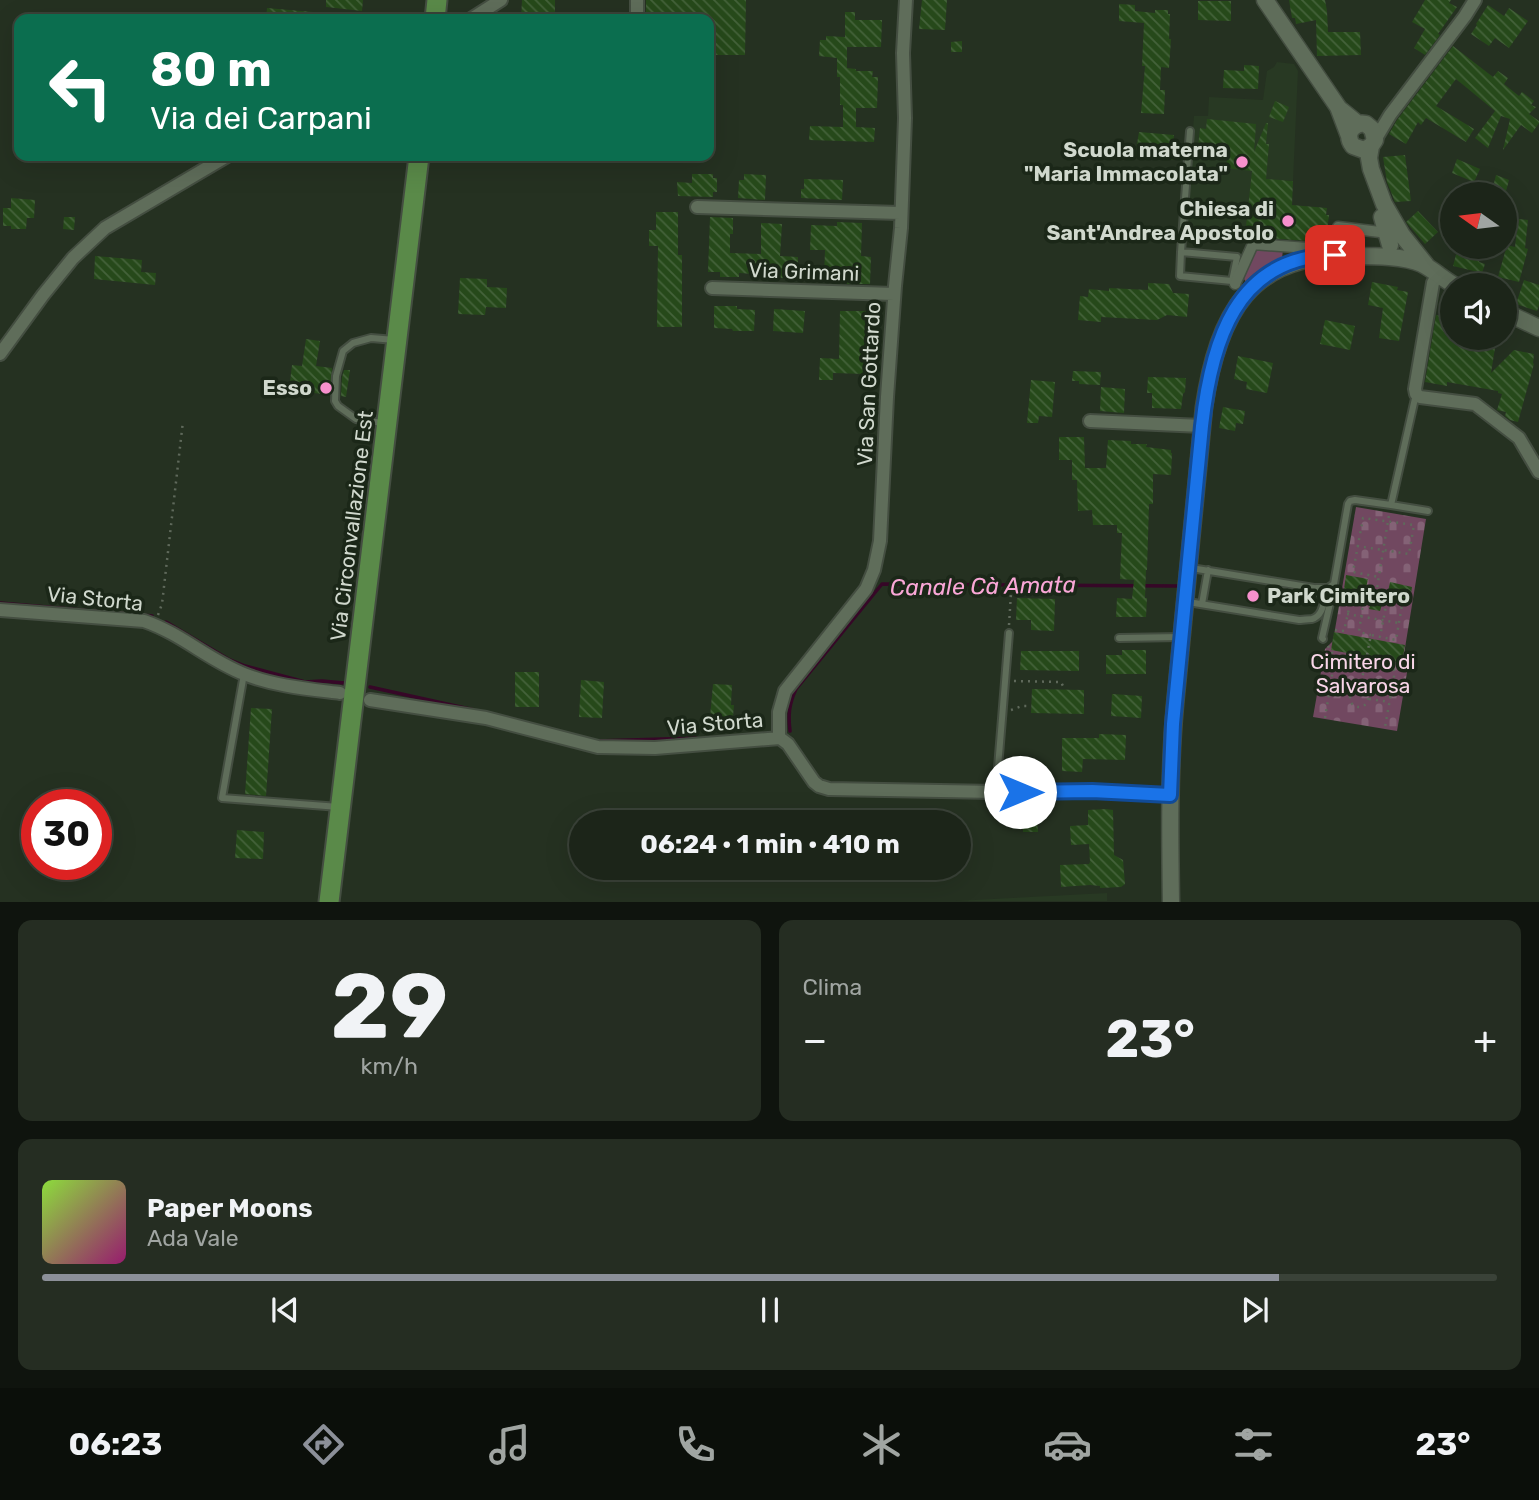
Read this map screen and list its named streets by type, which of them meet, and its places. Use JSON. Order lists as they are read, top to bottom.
{
  "streets": {
    "main road": ["Via Circonvallazione Est"],
    "street": ["Via Grimani", "Via San Gottardo", "Via Storta"]
  },
  "crossings": [
    ["Via Grimani", "Via San Gottardo"],
    ["Via San Gottardo", "Via Storta"]
  ],
  "water": ["Canale Cà Amata"],
  "parks": ["Cimitero di Salvarosa"],
  "places": [
    "Scuola materna \"Maria Immacolata\"",
    "Chiesa di Sant'Andrea Apostolo",
    "Esso",
    "Park Cimitero"
  ],
  "north": "left",
  "page": {
    "turn": ["80 m", "Via dei Carpani"],
    "limit": "30",
    "trip": "06:24 · 1 min · 410 m",
    "tile": [
      ["29", "km/h"],
      "Clima"
    ],
    "heat": ["−", "23°", "+"],
    "song": ["Paper Moons", "Ada Vale"],
    "tabs": ["06:23", "23°"]
  }
}
